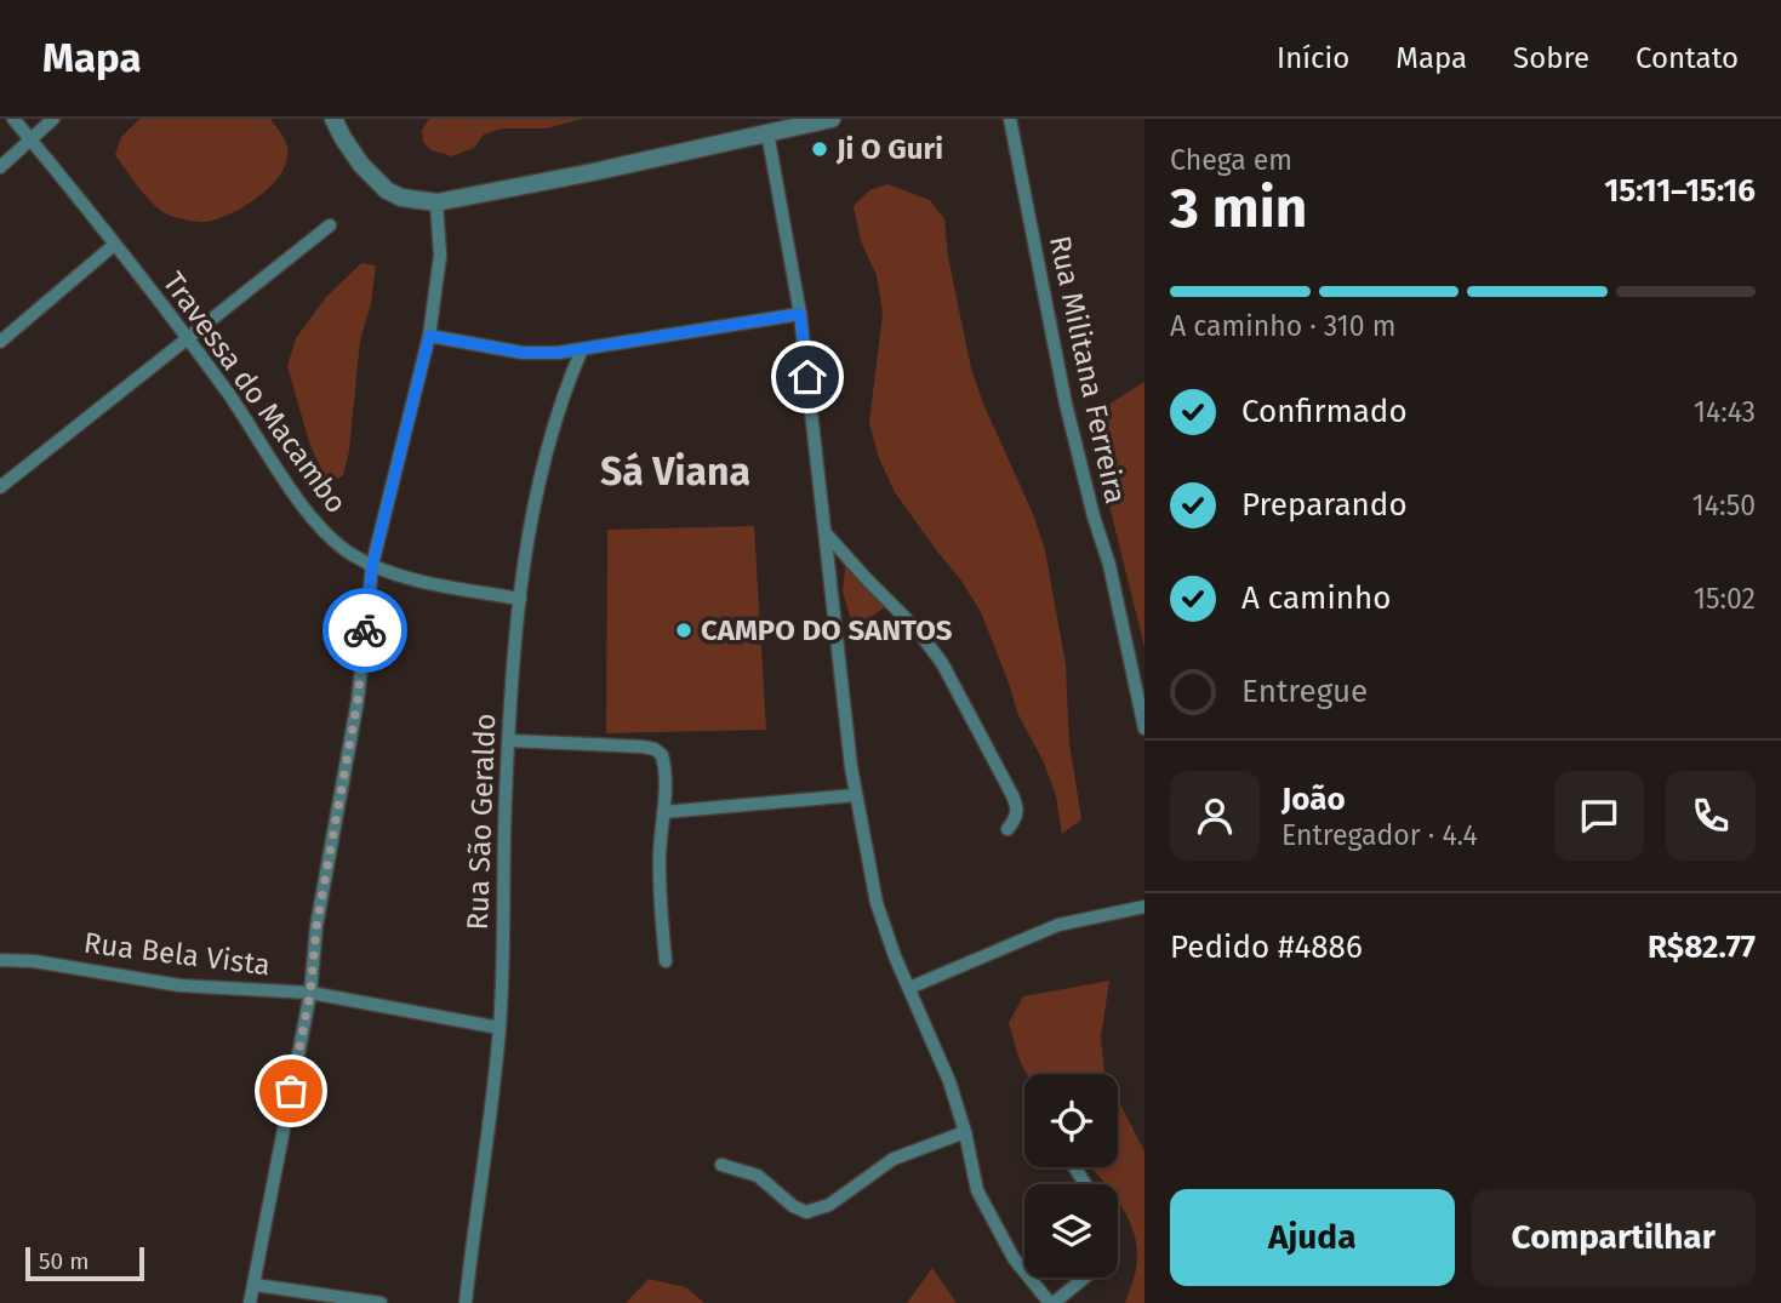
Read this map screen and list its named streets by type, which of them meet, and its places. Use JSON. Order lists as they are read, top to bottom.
{
  "streets": {
    "street": [
      "Rua Militana Ferreira",
      "Travessa do Macambo",
      "Rua São Geraldo",
      "Rua Bela Vista"
    ]
  },
  "crossings": [
    ["Travessa do Macambo", "Rua São Geraldo"],
    ["Rua São Geraldo", "Rua Bela Vista"]
  ],
  "districts": ["Sá Viana"],
  "places": ["Ji O Guri", "CAMPO DO SANTOS"],
  "scale_bar": "50 m",
  "page": {
    "header": "Mapa",
    "nav": [
      "Início",
      "Mapa",
      "Sobre",
      "Contato"
    ],
    "heading": ["3 min", "Chega em", "15:11–15:16"],
    "panel": [
      "João",
      "Entregador · 4.4",
      "Pedido #4886",
      "R$82.77"
    ],
    "bar": "A caminho · 310 m",
    "list": [
      ["Confirmado", "14:43"],
      ["Preparando", "14:50"],
      ["A caminho", "15:02"],
      "Entregue"
    ],
    "buttons": ["Ajuda", "Compartilhar"],
    "scale": "50 m"
  }
}
